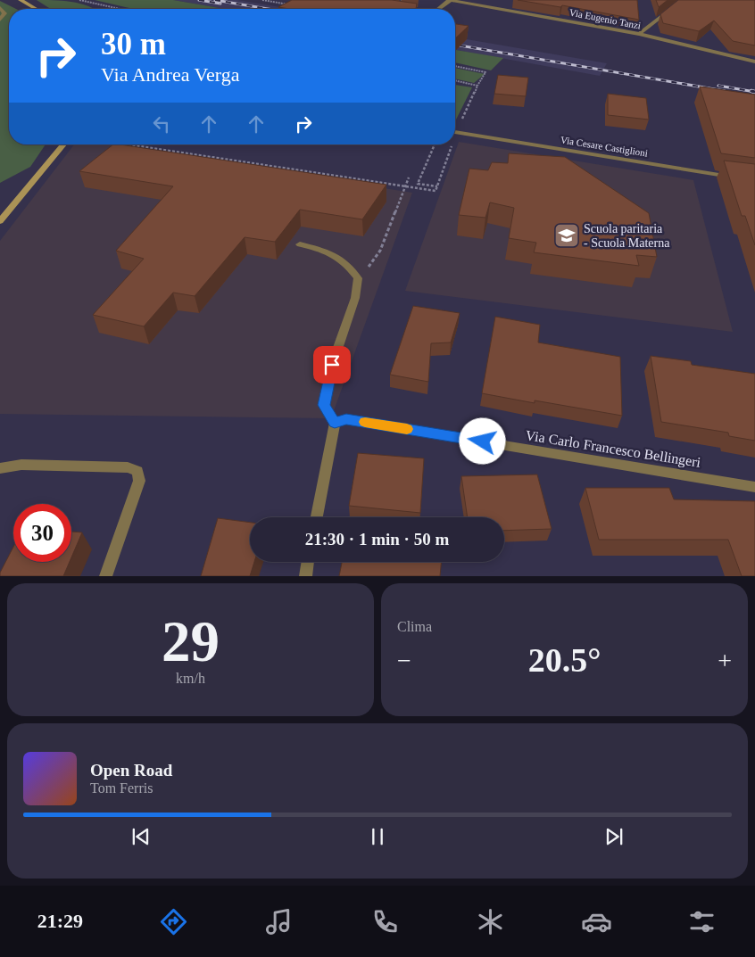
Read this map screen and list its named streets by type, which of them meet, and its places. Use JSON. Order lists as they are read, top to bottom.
{
  "streets": {
    "street": ["Via Eugenio Tanzi", "Via Cesare Castiglioni", "Via Carlo Francesco Bellingeri"]
  },
  "places": {
    "school or university": ["Scuola paritaria - Scuola Materna"]
  },
  "page": {
    "turn": ["30 m", "Via Andrea Verga"],
    "limit": "30",
    "trip": "21:30 · 1 min · 50 m",
    "tile": [
      ["29", "km/h"],
      "Clima"
    ],
    "heat": ["−", "20.5°", "+"],
    "song": ["Open Road", "Tom Ferris"],
    "tabs": "21:29"
  }
}
